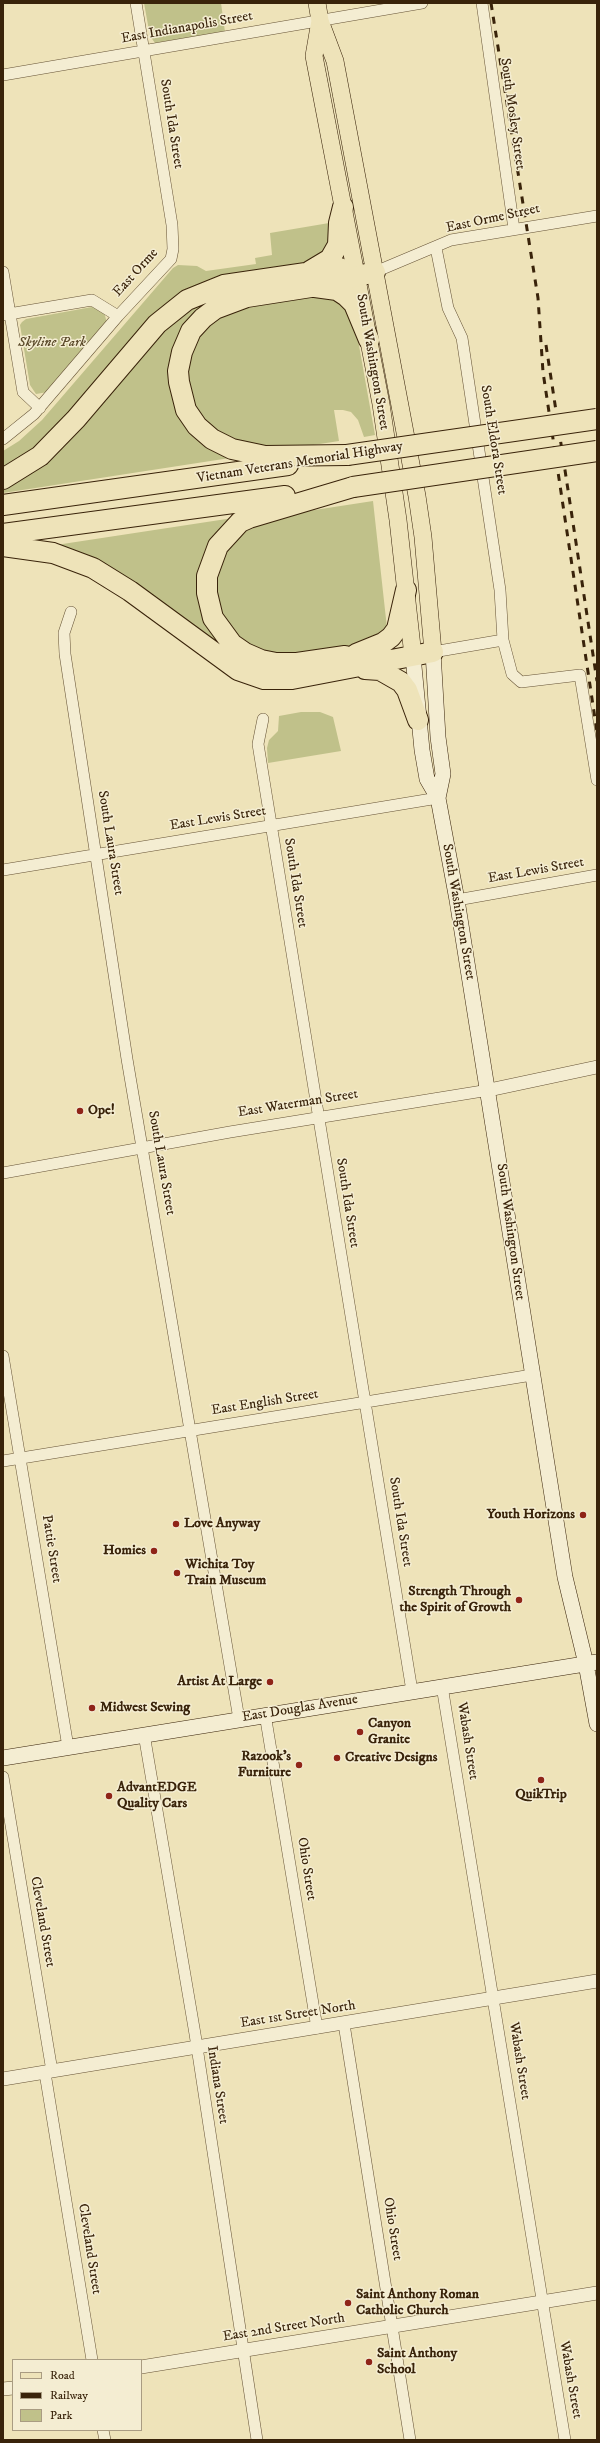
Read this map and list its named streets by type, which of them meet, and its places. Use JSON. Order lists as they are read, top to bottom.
{
  "streets": {
    "highway": ["Vietnam Veterans Memorial Highway"],
    "main road": ["South Washington Street", "East Douglas Avenue"],
    "street": [
      "East Indianapolis Street",
      "South Mosley Street",
      "South Ida Street",
      "East Orme Street",
      "East Orme",
      "South Eldora Street",
      "East Lewis Street",
      "South Laura Street",
      "East Waterman Street",
      "East English Street",
      "Pattie Street",
      "Wabash Street",
      "Ohio Street",
      "Cleveland Street",
      "East 1st Street North",
      "Indiana Street",
      "East 2nd Street North"
    ]
  },
  "crossings": [
    ["East Indianapolis Street", "South Ida Street"],
    ["East Indianapolis Street", "South Washington Street"],
    ["South Mosley Street", "East Orme Street"],
    ["South Ida Street", "East Orme"],
    ["South Ida Street", "East Lewis Street"],
    ["South Ida Street", "East Waterman Street"],
    ["South Ida Street", "East English Street"],
    ["South Ida Street", "East Douglas Avenue"],
    ["East Orme Street", "South Washington Street"],
    ["East Orme Street", "South Eldora Street"],
    ["South Washington Street", "East Lewis Street"],
    ["South Washington Street", "East Waterman Street"],
    ["South Washington Street", "East English Street"],
    ["South Washington Street", "East Douglas Avenue"],
    ["East Lewis Street", "South Laura Street"],
    ["South Laura Street", "East Waterman Street"],
    ["South Laura Street", "East English Street"],
    ["South Laura Street", "East Douglas Avenue"],
    ["East English Street", "Pattie Street"],
    ["Pattie Street", "East Douglas Avenue"],
    ["East Douglas Avenue", "Wabash Street"],
    ["East Douglas Avenue", "Ohio Street"],
    ["East Douglas Avenue", "Indiana Street"],
    ["Wabash Street", "East 1st Street North"],
    ["Wabash Street", "East 2nd Street North"],
    ["Ohio Street", "East 1st Street North"],
    ["Ohio Street", "East 2nd Street North"],
    ["Cleveland Street", "East 1st Street North"],
    ["East 1st Street North", "Indiana Street"],
    ["Indiana Street", "East 2nd Street North"]
  ],
  "parks": ["Skyline Park"],
  "places": [
    "Ope!",
    "Youth Horizons",
    "Love Anyway",
    "Homies",
    "Wichita Toy Train Museum",
    "Strength Through the Spirit of Growth",
    "Artist At Large",
    "Midwest Sewing",
    "Canyon Granite",
    "Creative Designs",
    "Razook's Furniture",
    "QuikTrip",
    "AdvantEDGE Quality Cars",
    "Saint Anthony Roman Catholic Church",
    "Saint Anthony School"
  ],
  "legend": ["Road", "Railway", "Park"]
}
